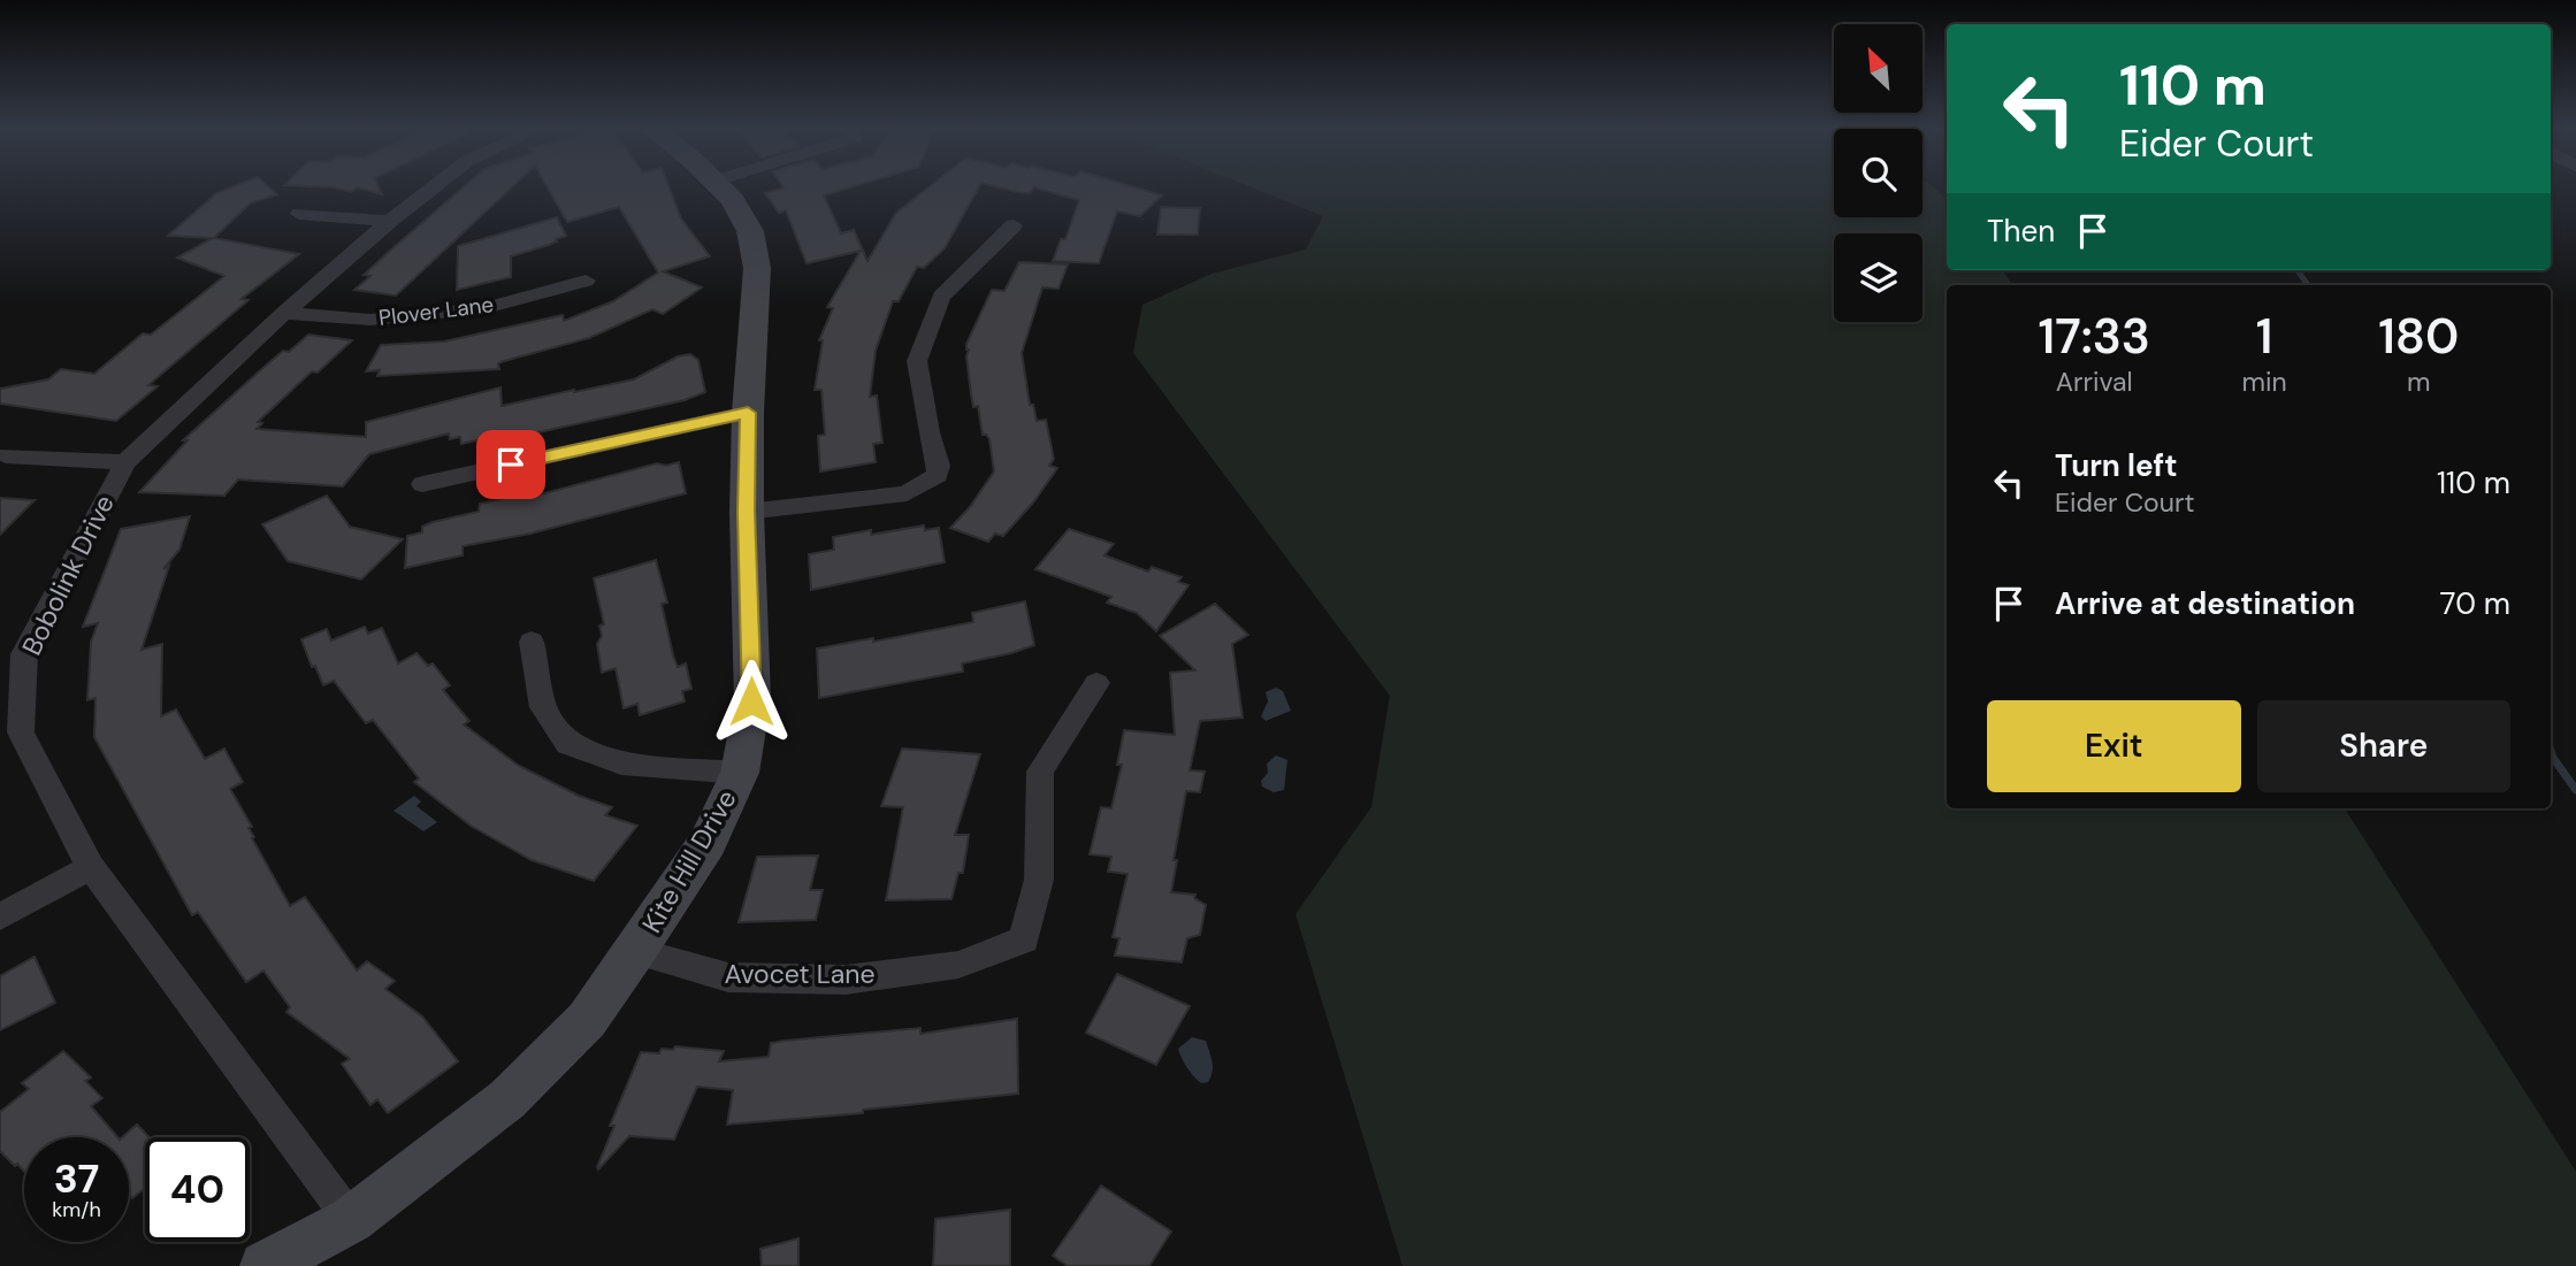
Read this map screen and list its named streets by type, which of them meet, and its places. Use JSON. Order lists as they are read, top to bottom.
{
  "streets": {
    "street": [
      "Plover Lane",
      "Bobolink Drive",
      "Kite Hill Drive",
      "Avocet Lane"
    ]
  },
  "crossings": [
    ["Plover Lane", "Bobolink Drive"],
    ["Bobolink Drive", "Kite Hill Drive"],
    ["Kite Hill Drive", "Avocet Lane"]
  ],
  "north": "top left",
  "page": {
    "turn": ["110 m", "Eider Court"],
    "then": "Then",
    "eta": [
      "17:33",
      "Arrival",
      "1",
      "min",
      "180",
      "m"
    ],
    "list": [
      {
        "name": "Turn left",
        "note": "Eider Court",
        "value": "110 m"
      },
      {
        "name": "Arrive at destination",
        "value": "70 m"
      }
    ],
    "buttons": ["Exit", "Share"],
    "speed": "37 km/h",
    "limit": "40"
  }
}
